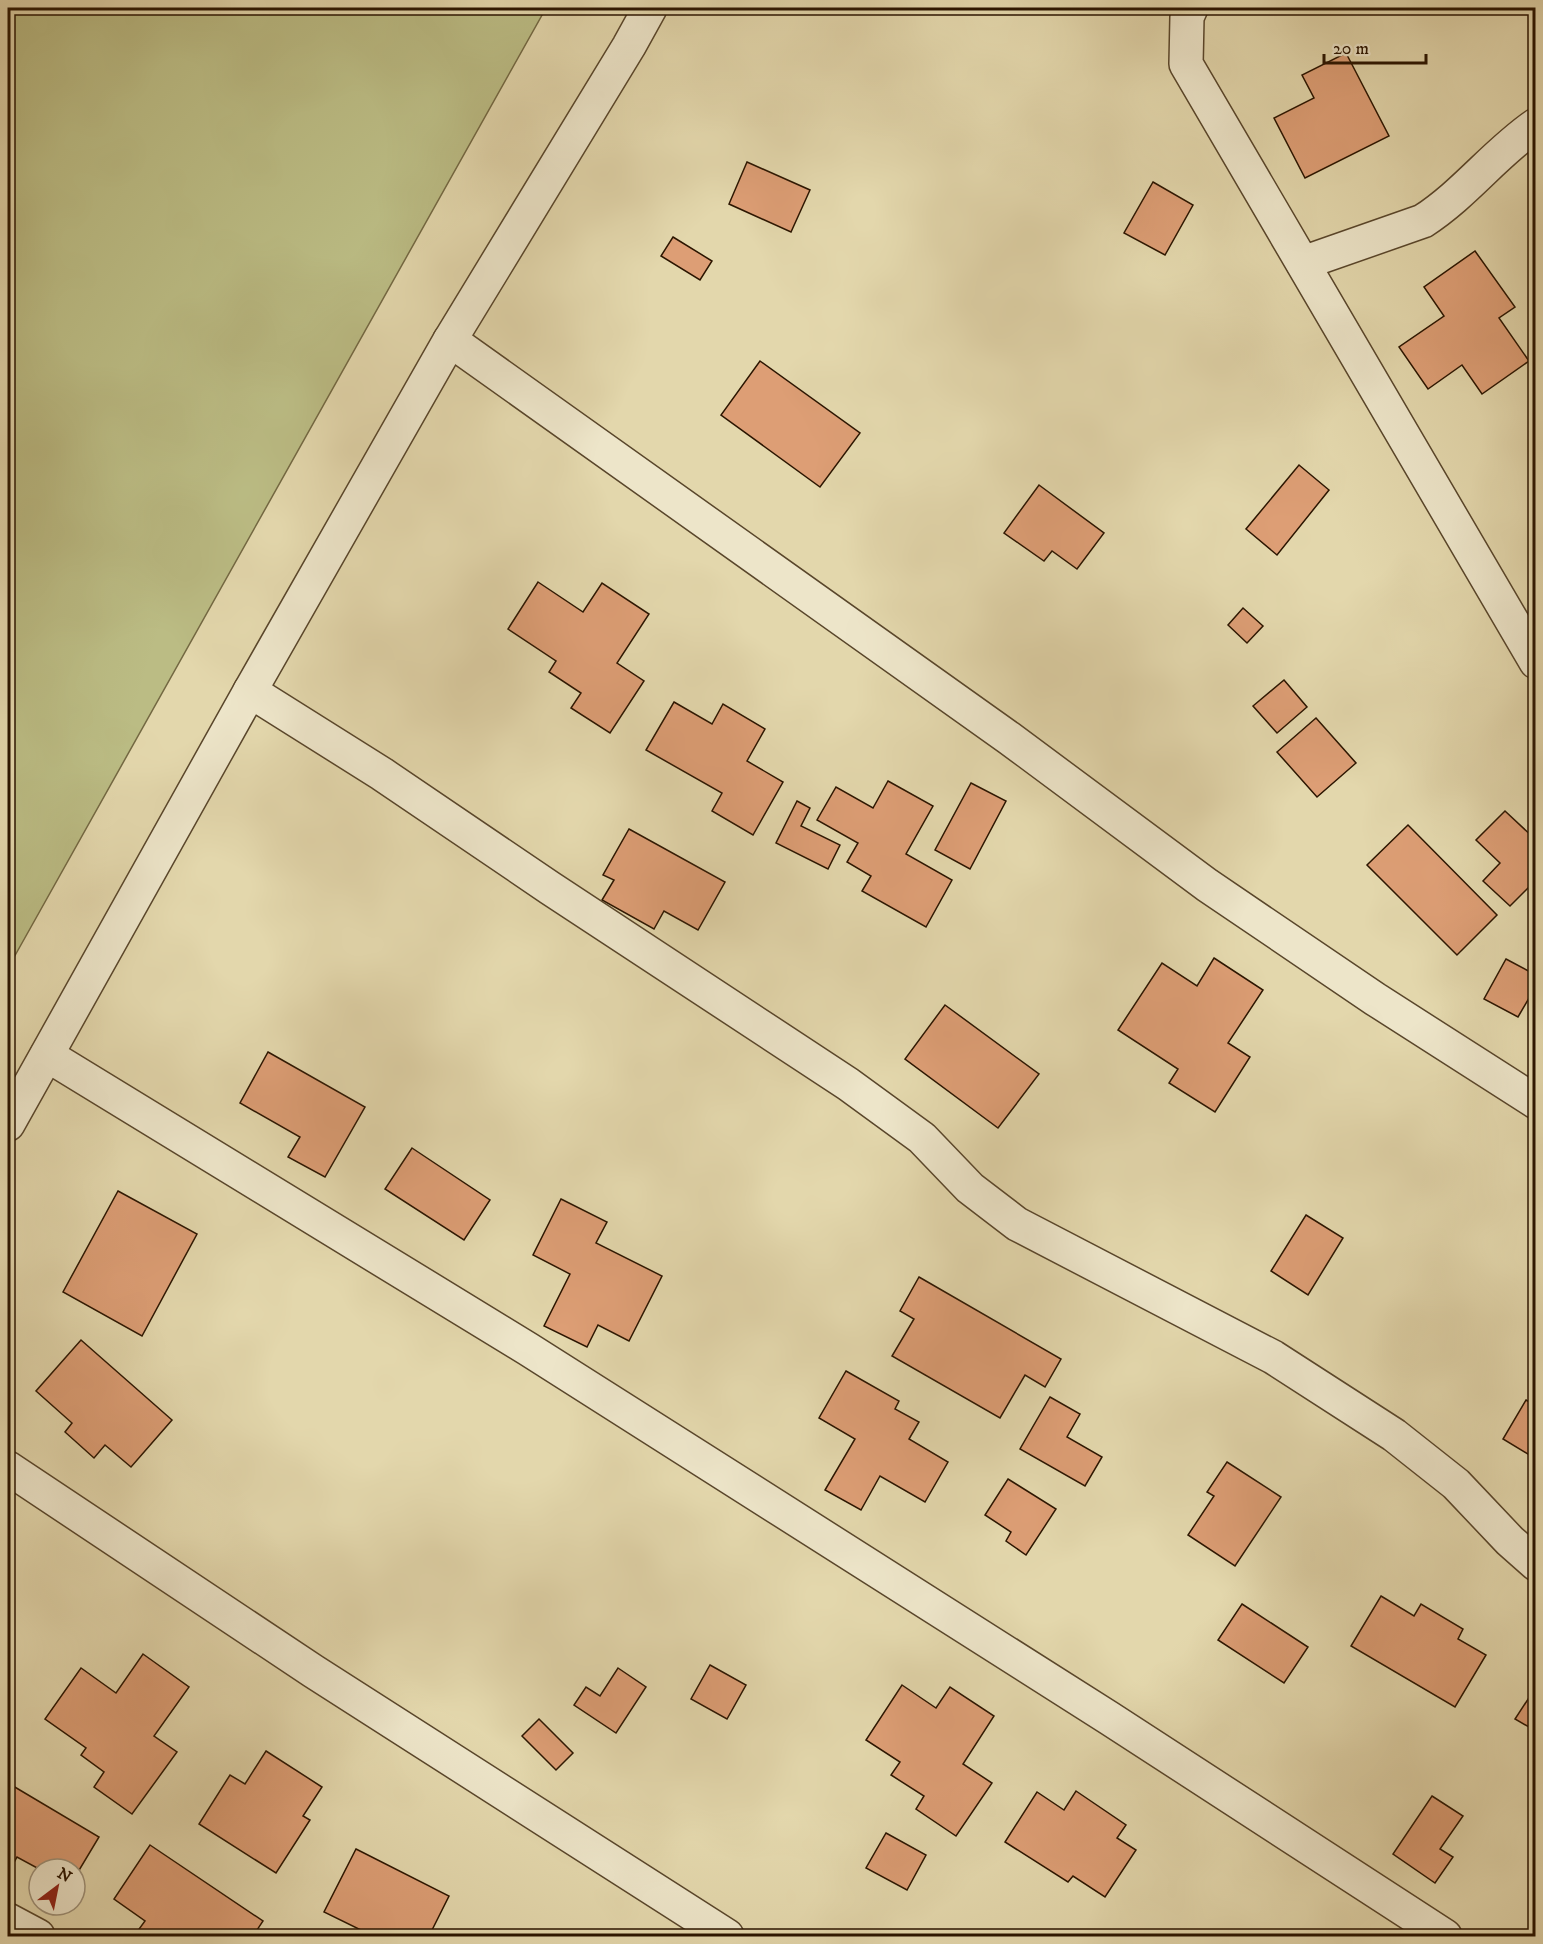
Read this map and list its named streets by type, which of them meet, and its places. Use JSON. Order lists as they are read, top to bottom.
{
  "scale_bar": "20 m",
  "north": "top right"
}
